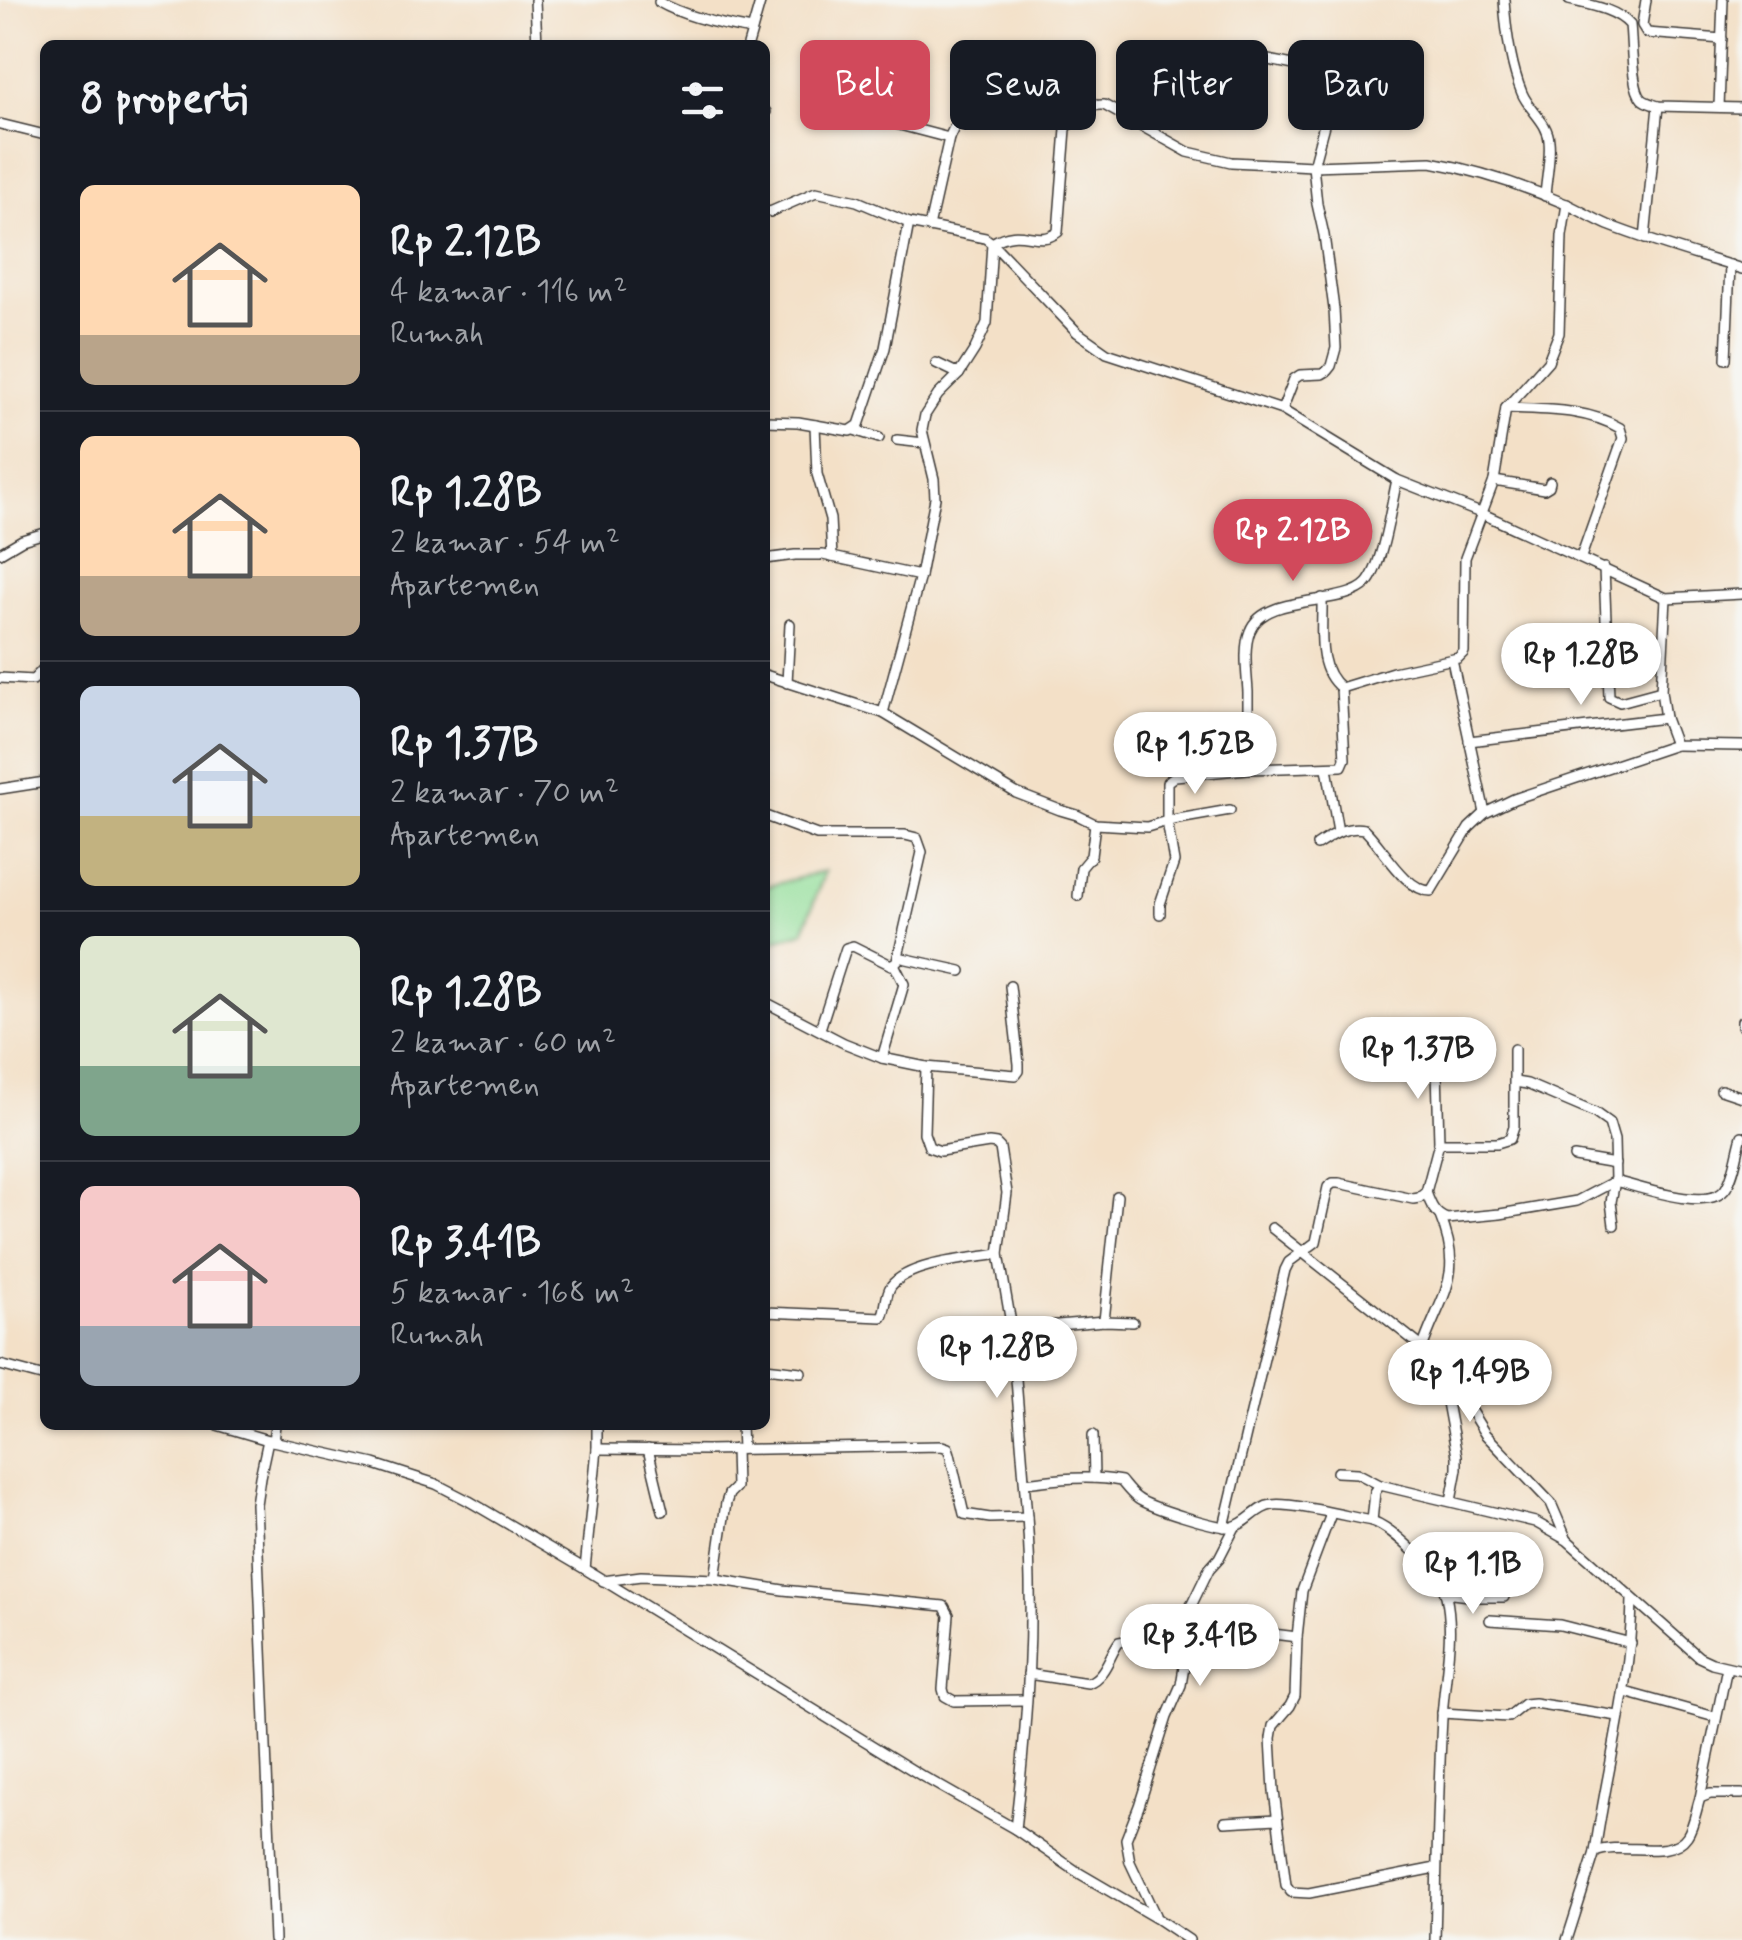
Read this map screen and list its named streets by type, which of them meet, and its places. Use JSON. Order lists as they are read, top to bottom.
{
  "page": {
    "chip": [
      "Beli",
      "Sewa",
      "Filter",
      "Baru"
    ],
    "heading": "8 properti",
    "list": [
      {
        "name": "Rp 2.12B",
        "note": "4 kamar · 116 m² · Rumah"
      },
      {
        "name": "Rp 1.28B",
        "note": "2 kamar · 54 m² · Apartemen"
      },
      {
        "name": "Rp 1.37B",
        "note": "2 kamar · 70 m² · Apartemen"
      },
      {
        "name": "Rp 1.28B",
        "note": "2 kamar · 60 m² · Apartemen"
      },
      {
        "name": "Rp 3.41B",
        "note": "5 kamar · 168 m² · Rumah"
      }
    ],
    "price": [
      "Rp 2.12B",
      "Rp 1.28B",
      "Rp 1.52B",
      "Rp 1.37B",
      "Rp 1.28B",
      "Rp 1.49B",
      "Rp 1.1B",
      "Rp 3.41B"
    ]
  }
}
